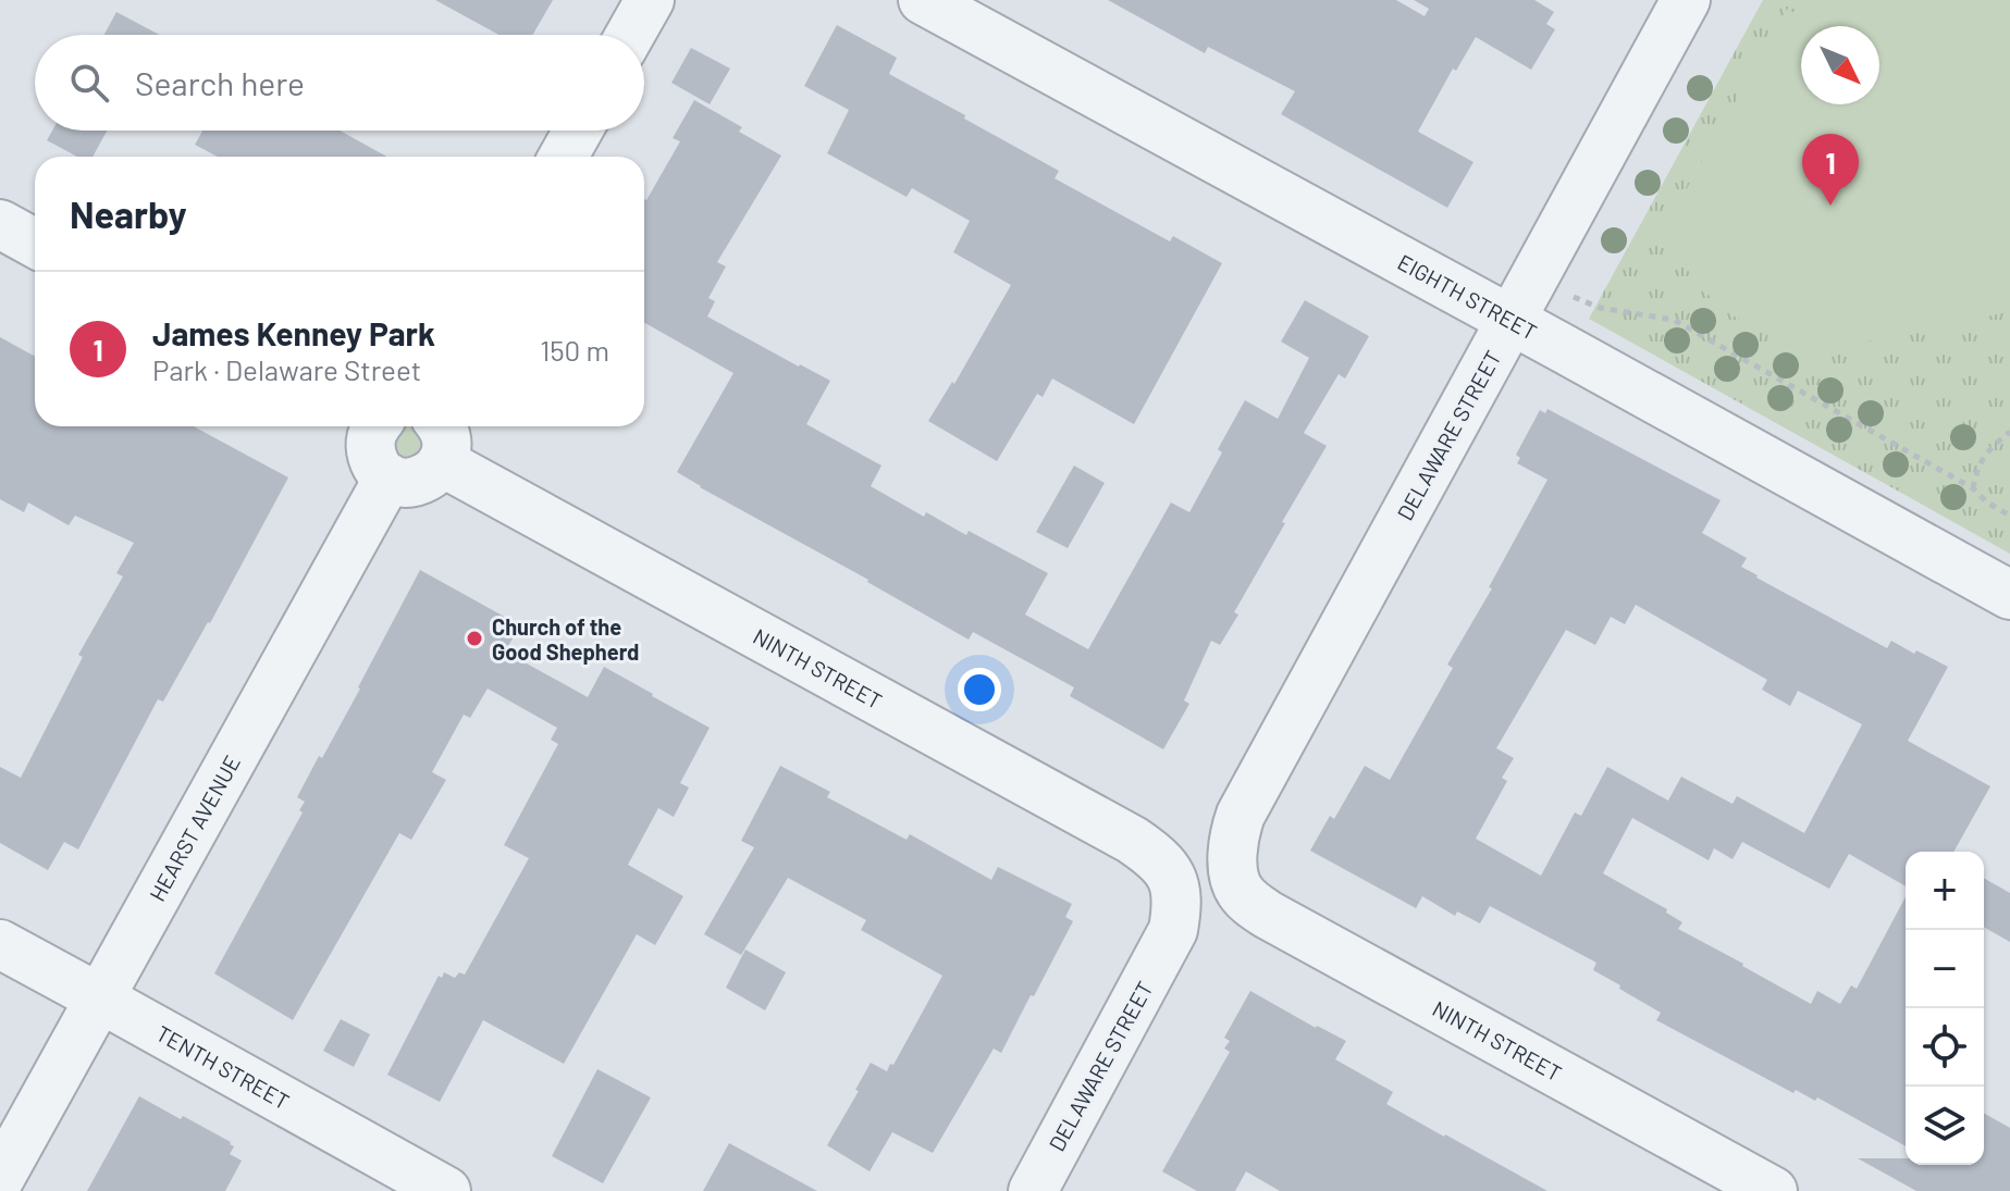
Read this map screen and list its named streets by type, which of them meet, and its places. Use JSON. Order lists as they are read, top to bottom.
{
  "streets": {
    "street": [
      "EIGHTH STREET",
      "DELAWARE STREET",
      "NINTH STREET",
      "HEARST AVENUE",
      "TENTH STREET"
    ]
  },
  "crossings": [
    ["EIGHTH STREET", "DELAWARE STREET"],
    ["DELAWARE STREET", "NINTH STREET"],
    ["HEARST AVENUE", "TENTH STREET"]
  ],
  "places": ["Church of the Good Shepherd"],
  "north": "bottom right",
  "page": {
    "search": "Search here",
    "pins": "1",
    "heading": "Nearby",
    "list": [
      {
        "mark": "1",
        "name": "James Kenney Park",
        "note": "Park · Delaware Street",
        "value": "150 m"
      }
    ],
    "map_buttons": ["+", "−"]
  }
}
